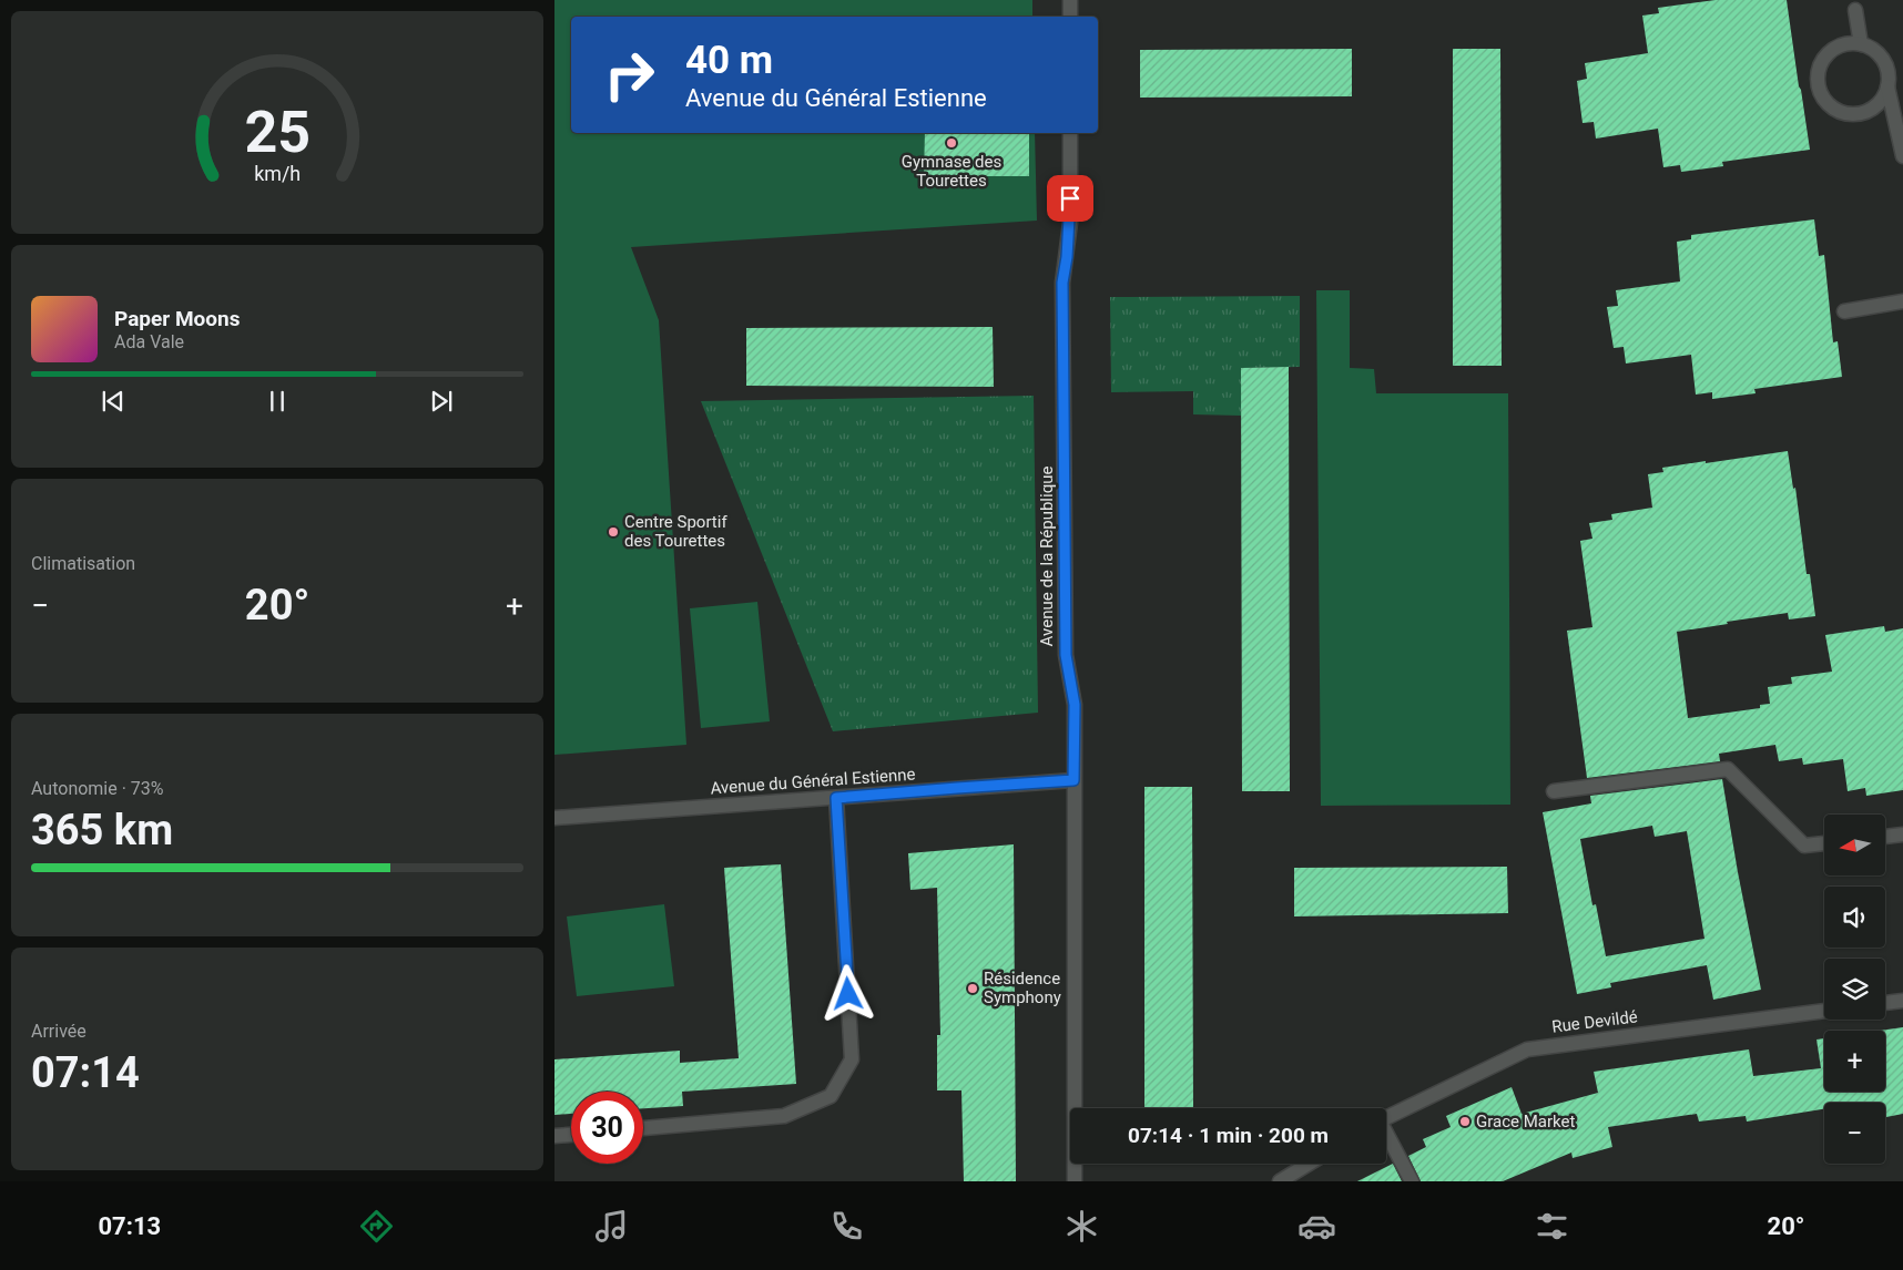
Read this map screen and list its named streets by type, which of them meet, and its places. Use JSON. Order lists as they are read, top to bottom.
{
  "streets": {
    "street": ["Avenue de la République", "Avenue du Général Estienne", "Rue Devildé"]
  },
  "crossings": [
    ["Avenue de la République", "Avenue du Général Estienne"]
  ],
  "places": [
    "Gymnase des Tourettes",
    "Centre Sportif des Tourettes",
    "Résidence Symphony",
    "Grace Market"
  ],
  "north": "left",
  "page": {
    "turn": ["40 m", "Avenue du Général Estienne"],
    "song": ["Paper Moons", "Ada Vale"],
    "tile": [
      "Climatisation",
      ["Autonomie · 73%", "365 km"],
      ["Arrivée", "07:14"]
    ],
    "heat": ["−", "20°", "+"],
    "map_buttons": ["+", "−"],
    "limit": "30",
    "trip": "07:14 · 1 min · 200 m",
    "tabs": ["07:13", "20°"],
    "gauge": ["25", "km/h"]
  }
}
